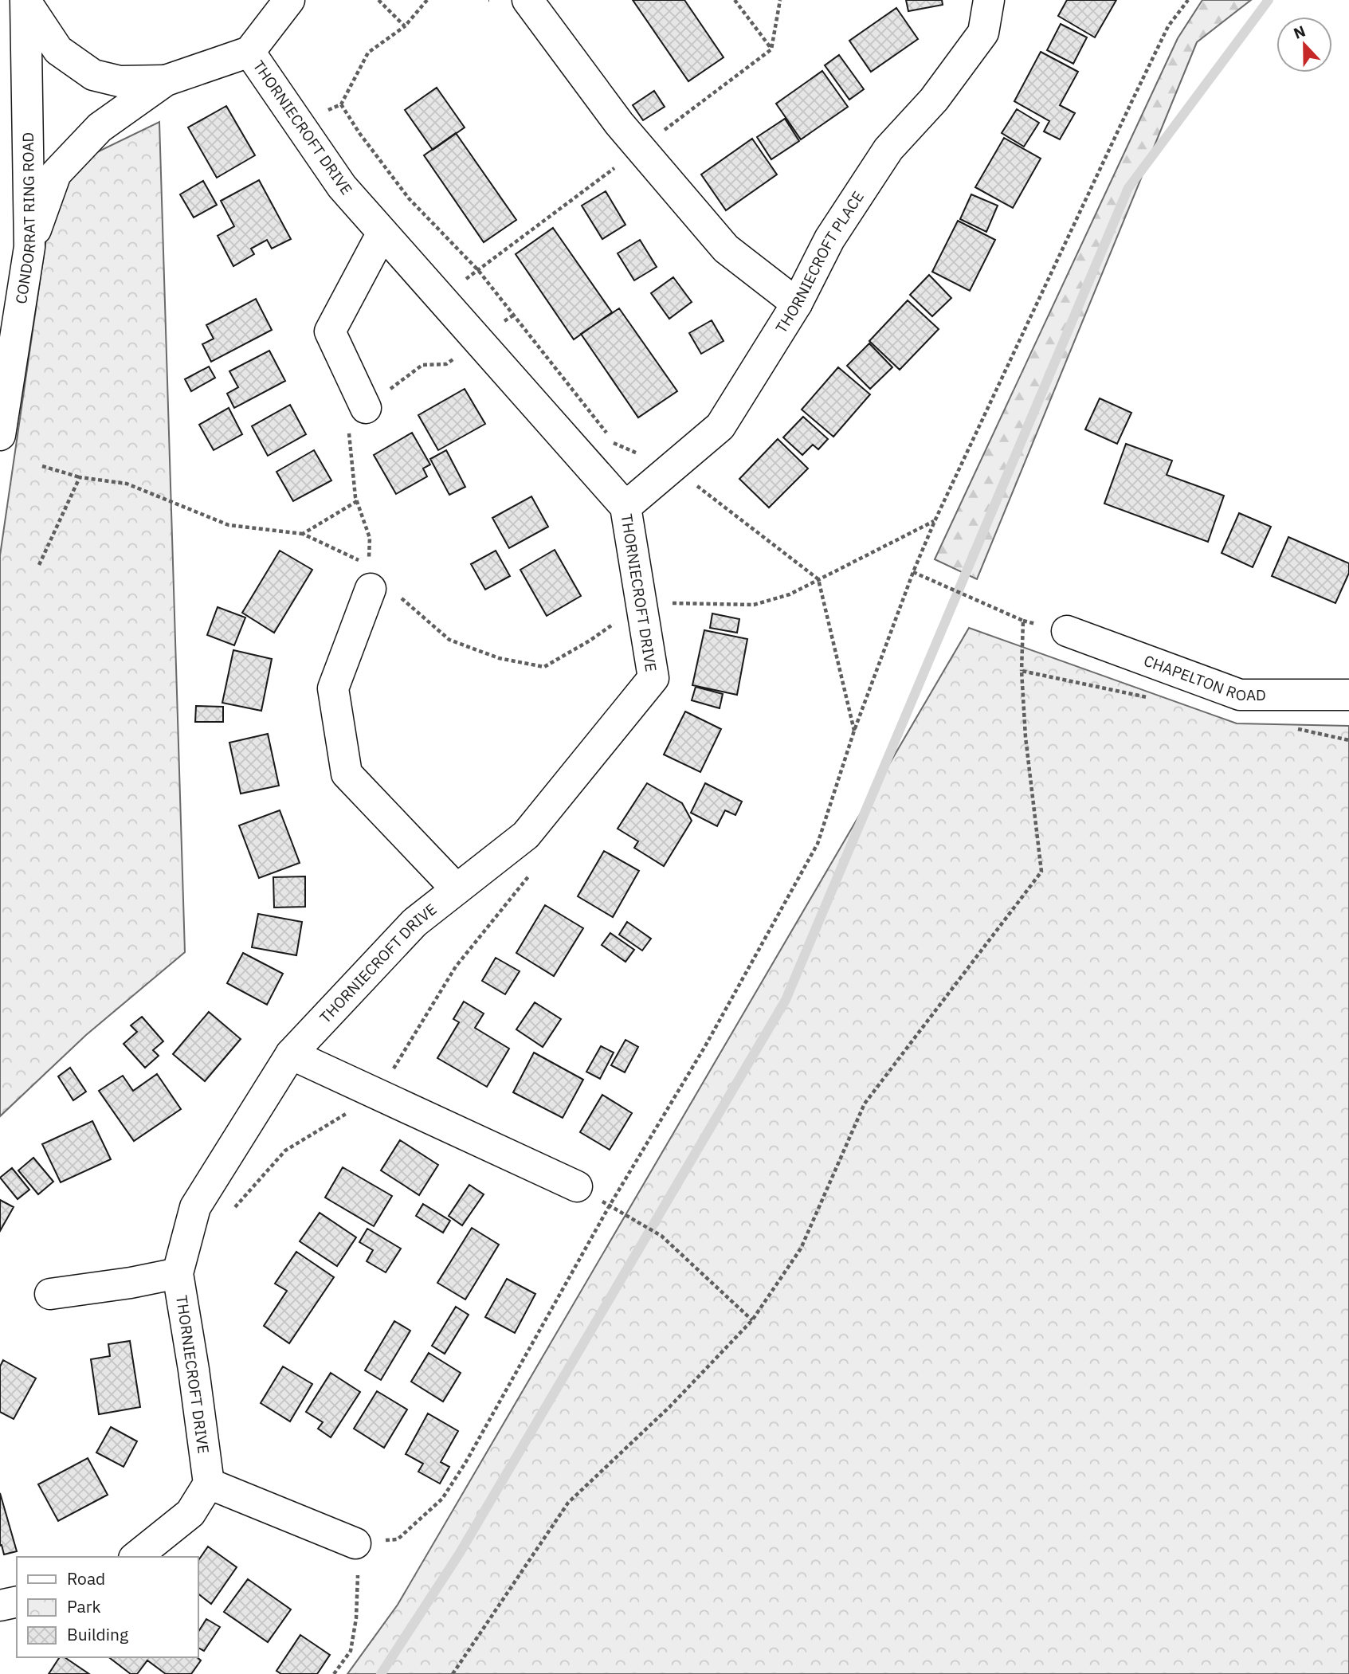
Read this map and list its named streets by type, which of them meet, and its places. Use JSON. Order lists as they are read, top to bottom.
{
  "streets": {
    "street": [
      "THORNIECROFT DRIVE",
      "CONDORRAT RING ROAD",
      "THORNIECROFT PLACE",
      "CHAPELTON ROAD"
    ]
  },
  "crossings": [
    ["THORNIECROFT DRIVE", "THORNIECROFT PLACE"]
  ],
  "legend": ["Road", "Park", "Building"],
  "north": "top"
}
